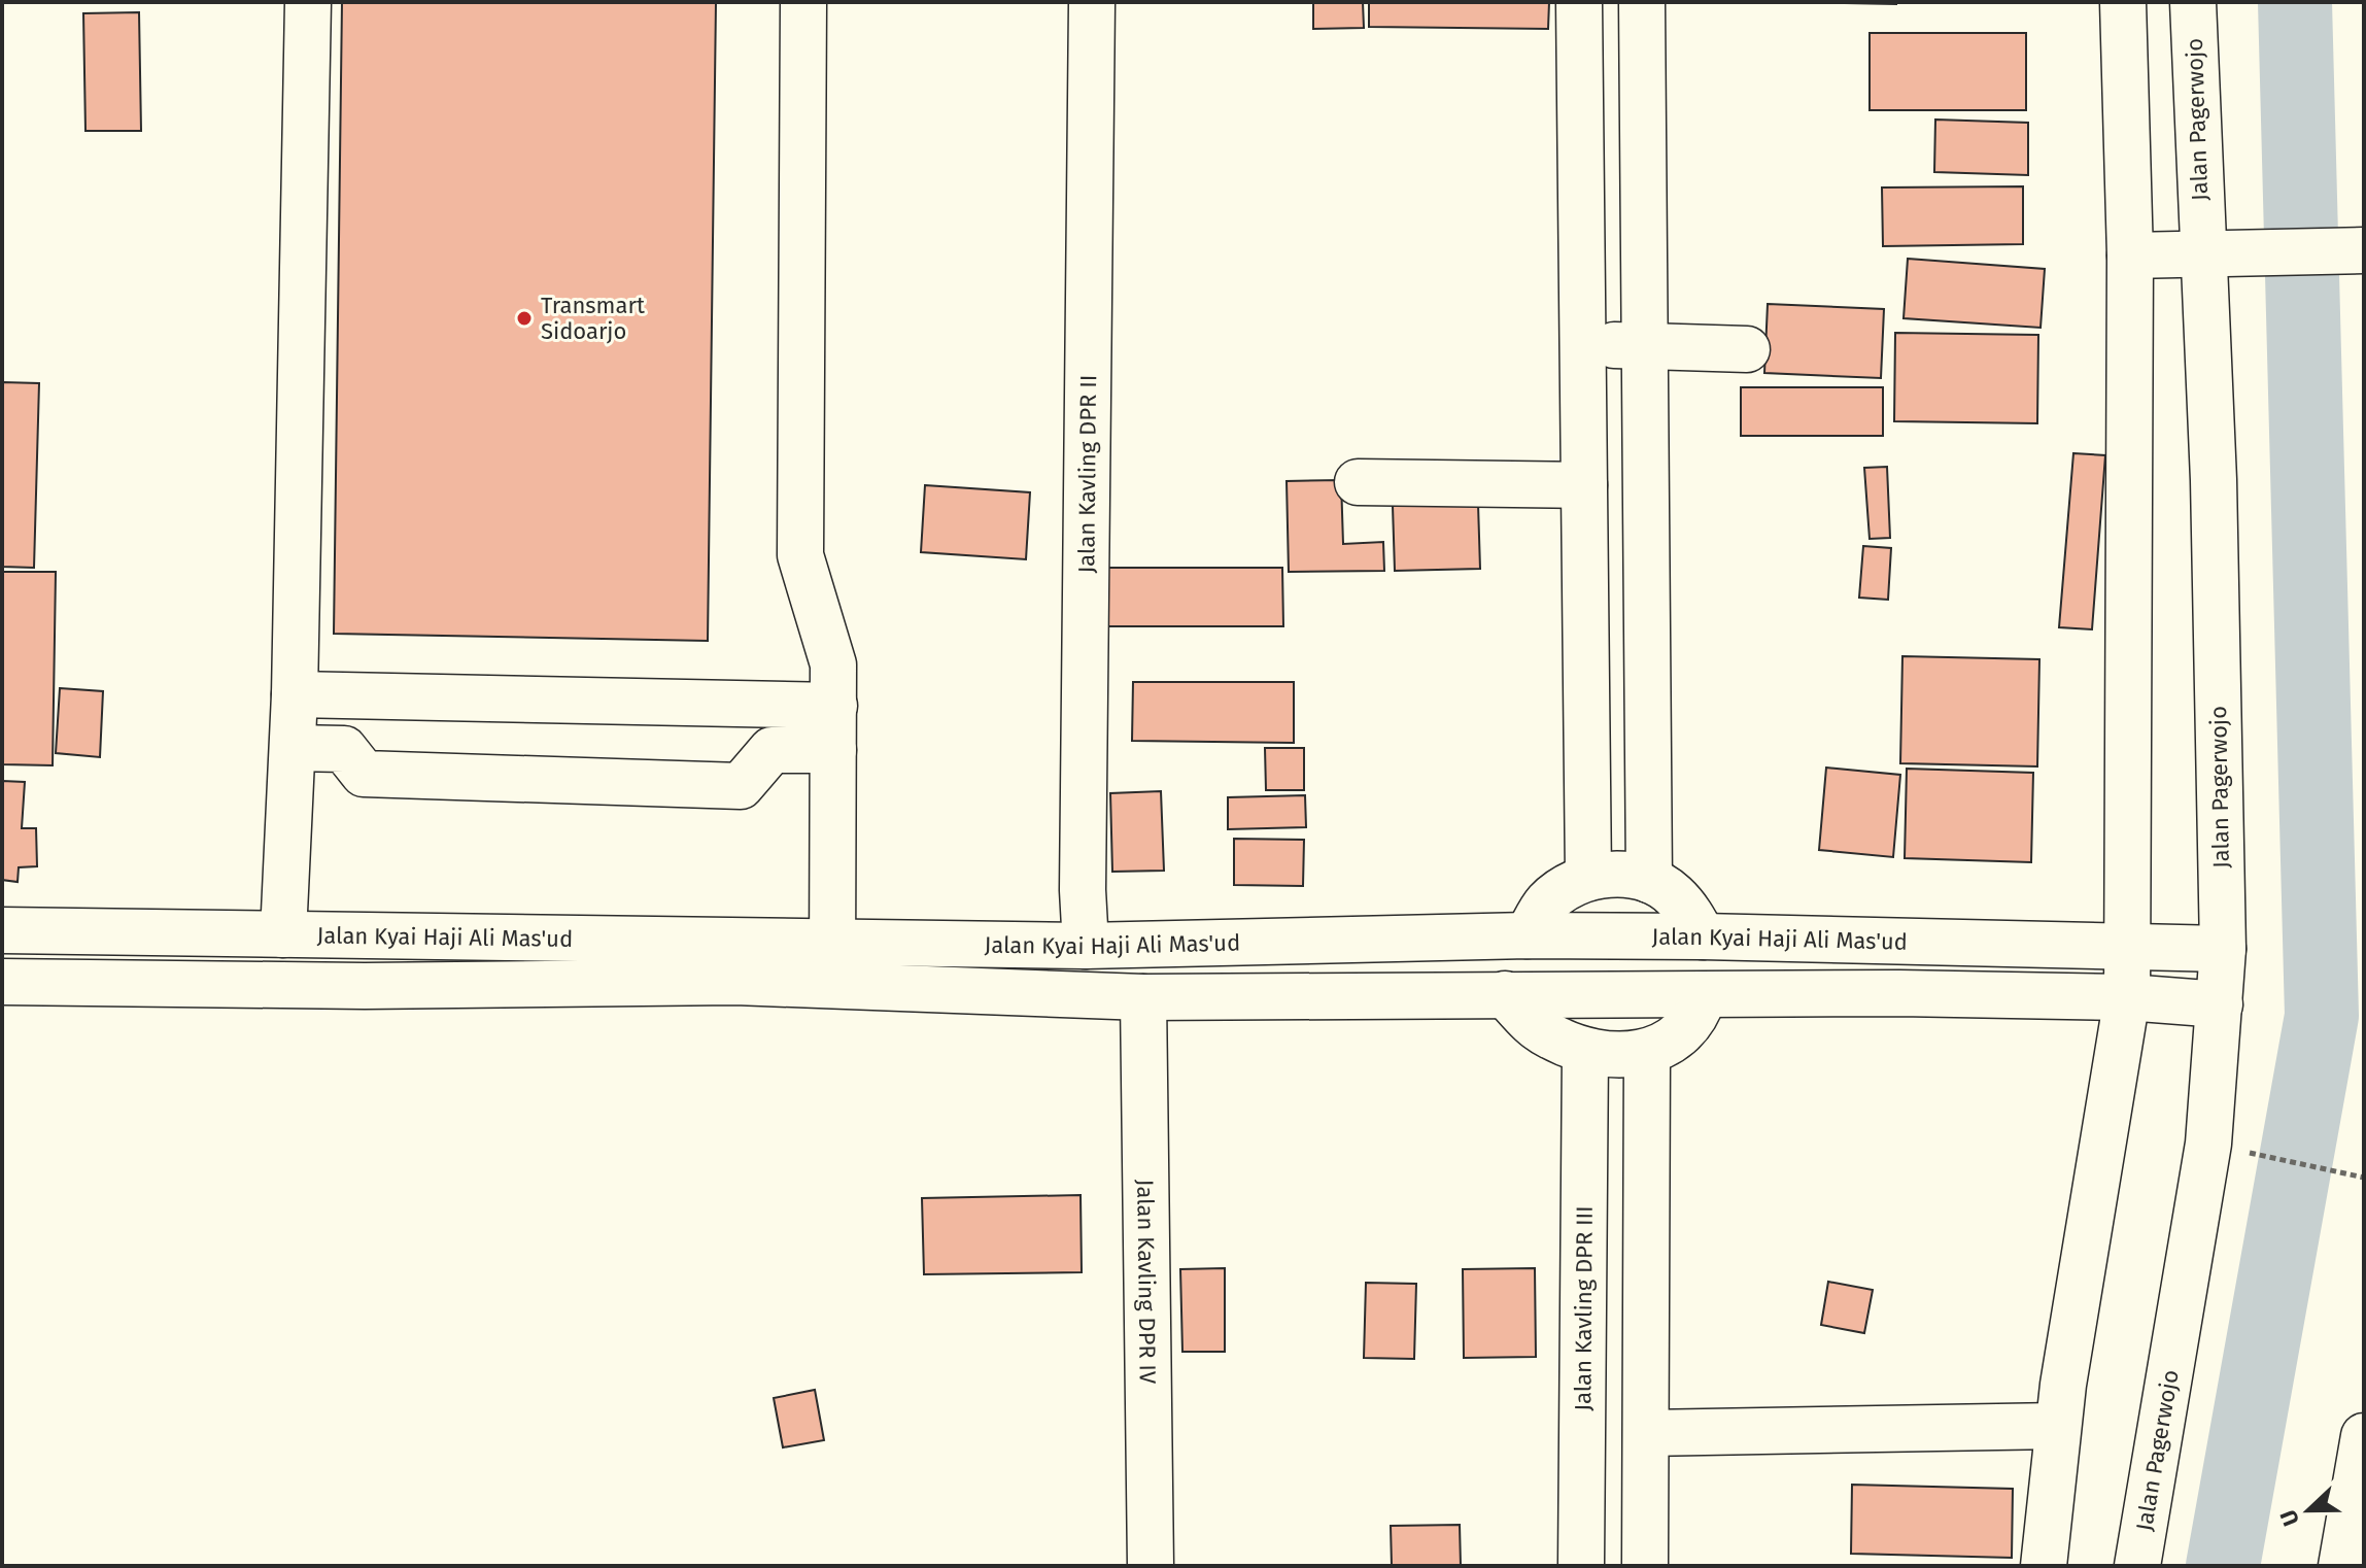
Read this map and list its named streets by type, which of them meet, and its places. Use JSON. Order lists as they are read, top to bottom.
{
  "streets": {
    "street": [
      "Jalan Pagerwojo",
      "Jalan Kavling DPR II",
      "Jalan Kyai Haji Ali Mas'ud",
      "Jalan Kavling DPR IV",
      "Jalan Kavling DPR III"
    ]
  },
  "crossings": [
    ["Jalan Pagerwojo", "Jalan Kyai Haji Ali Mas'ud"],
    ["Jalan Kavling DPR II", "Jalan Kyai Haji Ali Mas'ud"],
    ["Jalan Kyai Haji Ali Mas'ud", "Jalan Kavling DPR IV"]
  ],
  "places": ["Transmart Sidoarjo"],
  "north": "left"
}
